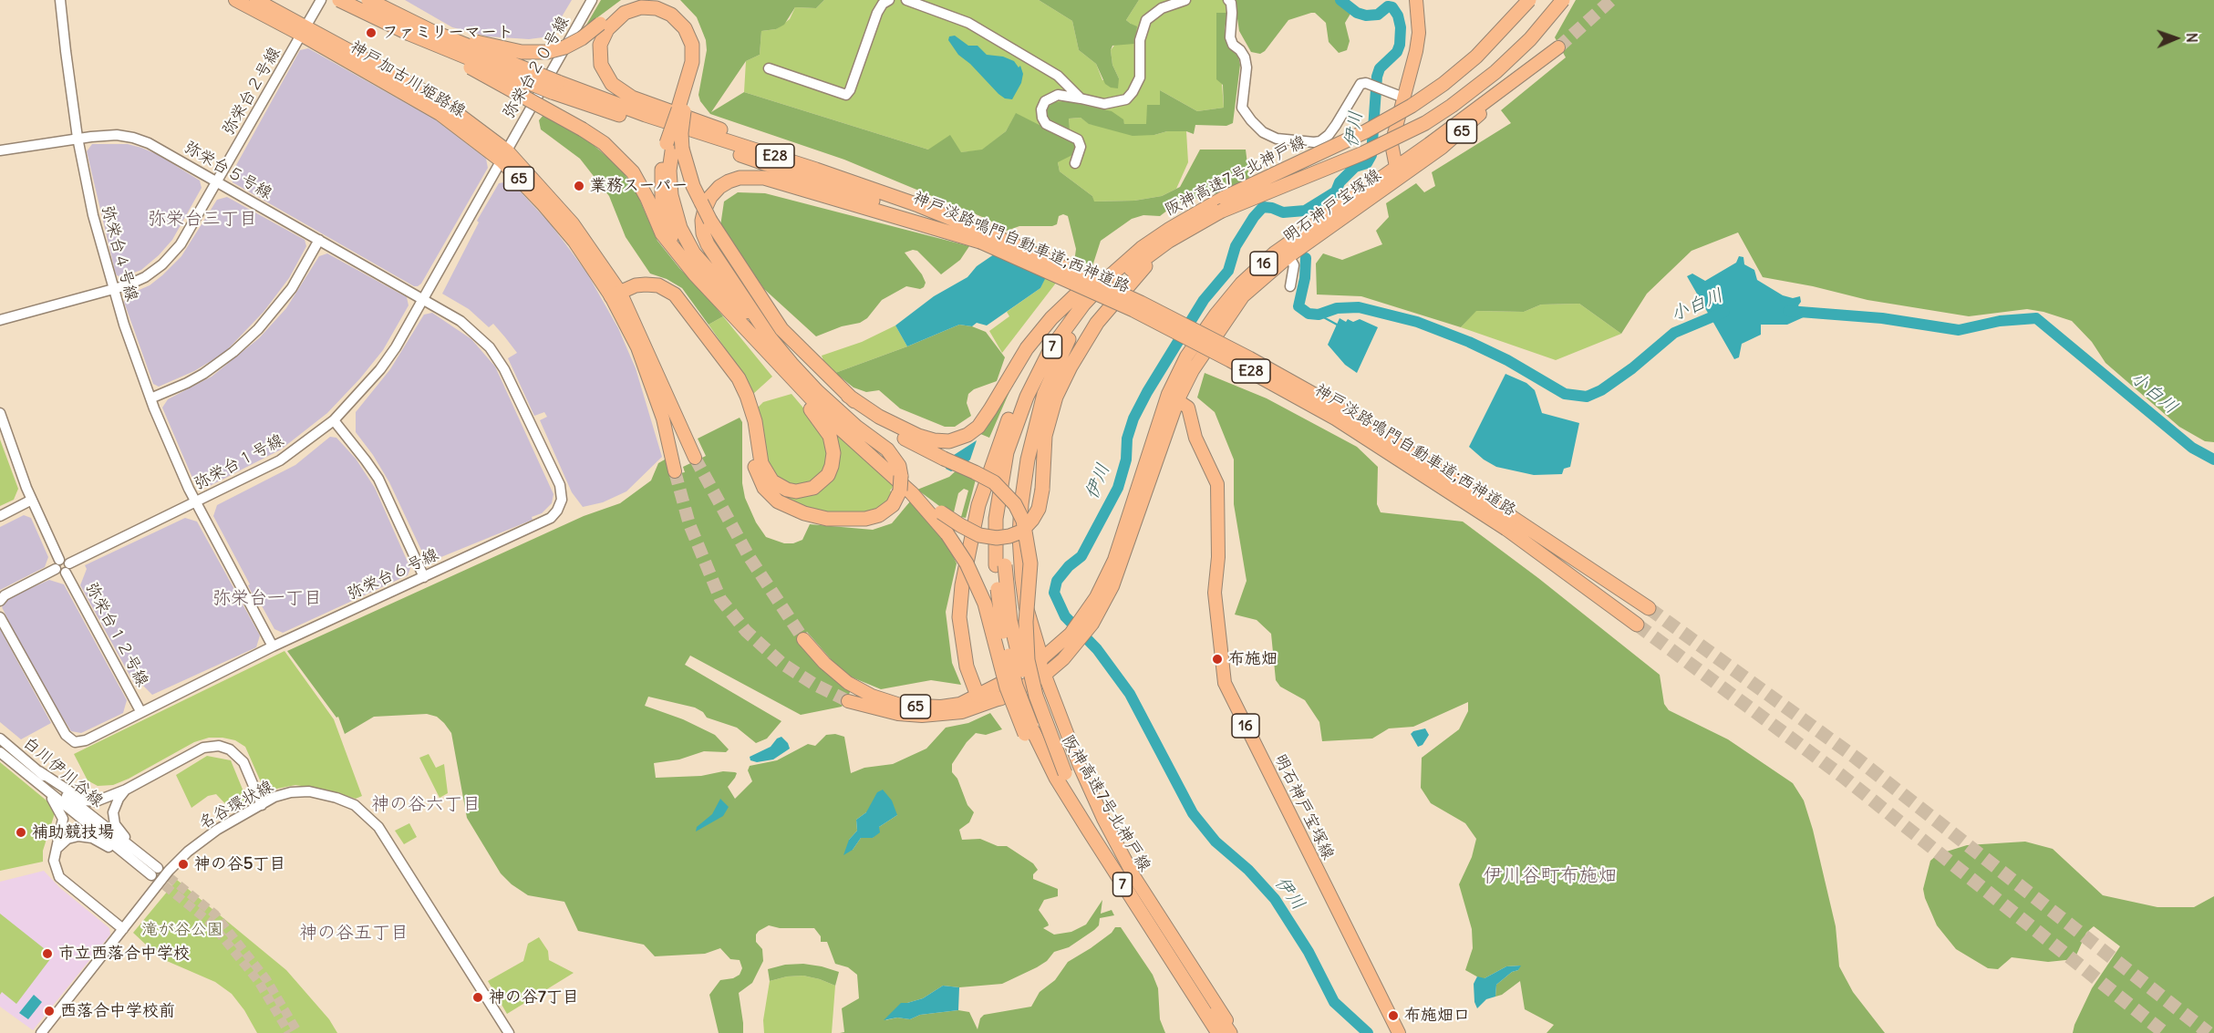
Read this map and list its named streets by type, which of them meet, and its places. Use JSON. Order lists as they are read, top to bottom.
{
  "streets": {
    "highway": [
      "E28",
      "阪神高速7号北神戸線",
      "神戸淡路鳴門自動車道;西神道路",
      "7"
    ],
    "main road": [
      "神戸加古川姫路線",
      "65",
      "明石神戸宝塚線",
      "16"
    ],
    "street": [
      "弥栄台２０号線",
      "弥栄台２号線",
      "弥栄台５号線",
      "弥栄台４号線",
      "弥栄台１号線",
      "弥栄台６号線",
      "弥栄台１２号線",
      "白川伊川谷線",
      "名谷環状線"
    ]
  },
  "crossings": [
    ["弥栄台２０号線", "神戸加古川姫路線"],
    ["弥栄台２０号線", "弥栄台１号線"],
    ["神戸加古川姫路線", "弥栄台２号線"],
    ["神戸加古川姫路線", "弥栄台１号線"],
    ["弥栄台２号線", "弥栄台５号線"],
    ["弥栄台２号線", "弥栄台４号線"],
    ["65", "明石神戸宝塚線"],
    ["弥栄台５号線", "弥栄台４号線"],
    ["弥栄台５号線", "弥栄台１号線"],
    ["弥栄台５号線", "弥栄台６号線"],
    ["弥栄台４号線", "弥栄台１号線"],
    ["弥栄台４号線", "弥栄台６号線"],
    ["弥栄台１号線", "弥栄台６号線"],
    ["弥栄台１号線", "弥栄台１２号線"],
    ["弥栄台６号線", "弥栄台１２号線"]
  ],
  "districts": [
    "弥栄台三丁目",
    "弥栄台一丁目",
    "神の谷六丁目",
    "伊川谷町布施畑",
    "神の谷五丁目"
  ],
  "water": ["伊川", "小白川"],
  "parks": ["滝が谷公園"],
  "places": [
    "ファミリーマート",
    "業務スーパー",
    "布施畑",
    "補助競技場",
    "神の谷5丁目",
    "市立西落合中学校",
    "神の谷7丁目",
    "西落合中学校前",
    "布施畑口"
  ],
  "north": "right"
}
